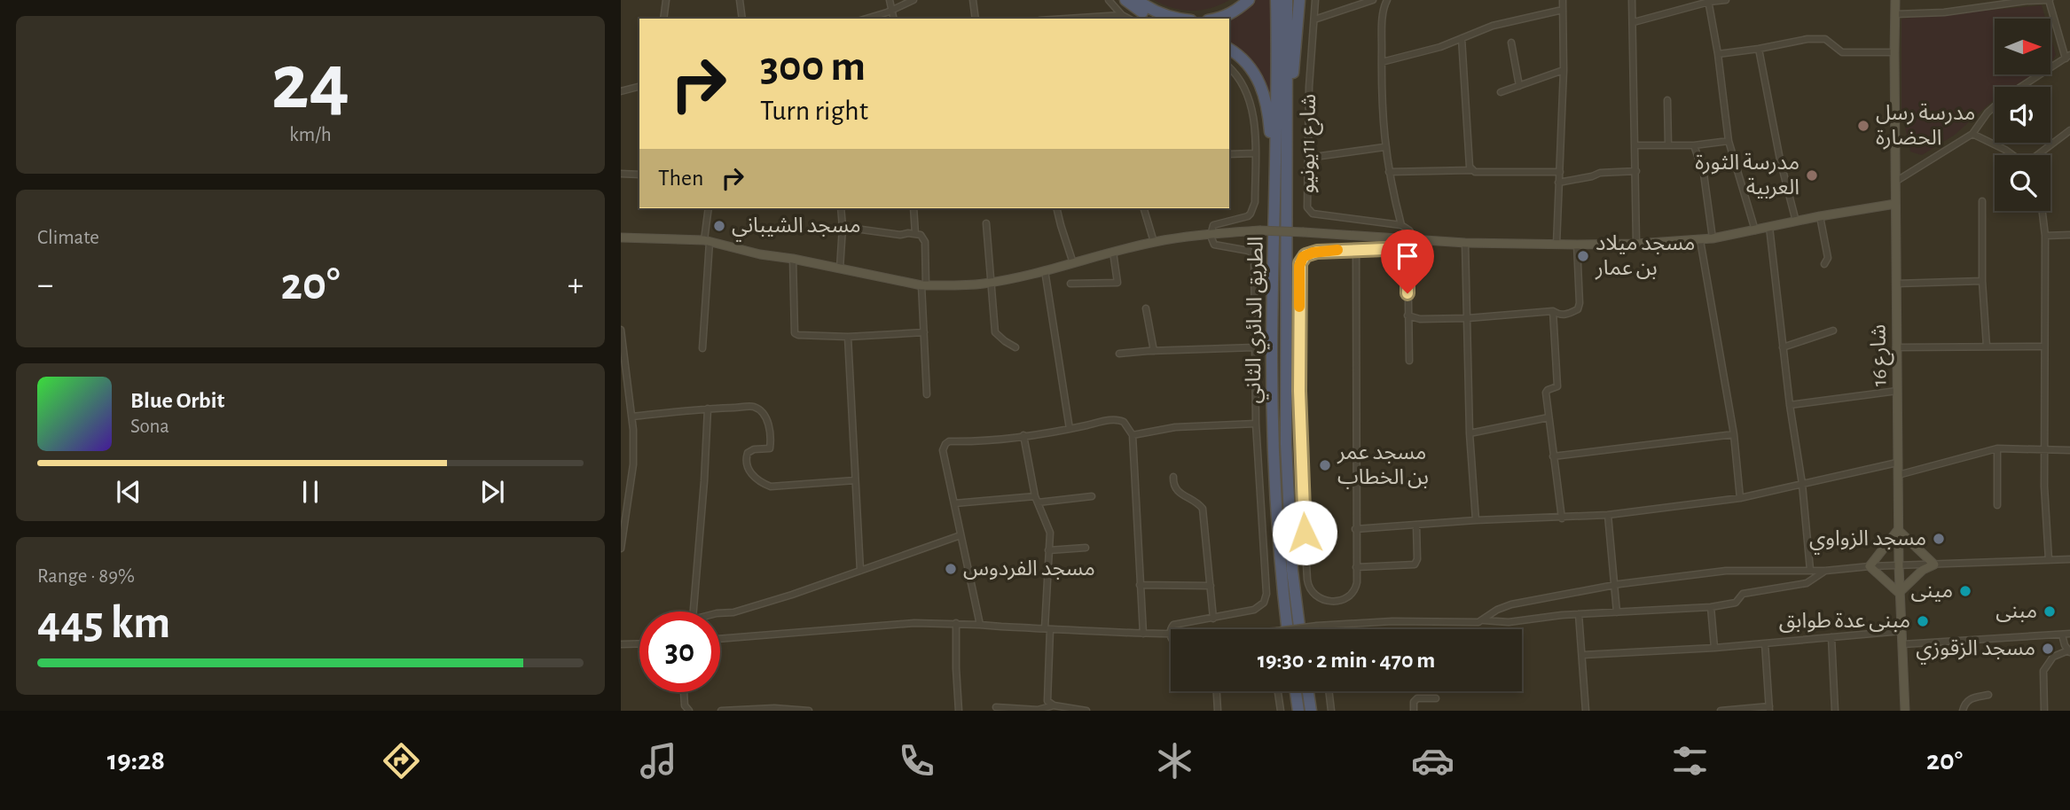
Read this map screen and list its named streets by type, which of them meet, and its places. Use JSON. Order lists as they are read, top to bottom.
{
  "streets": {
    "highway": ["الطريق الدائري الثاني"],
    "street": ["شارع 11يونيو", "شارع 16"]
  },
  "places": [
    "مدرسة رسل الحضارة",
    "مدرسة الثورة العربية",
    "مسجد الشيباني",
    "مسجد ميلاد بن عمار",
    "مسجد عمر بن الخطاب",
    "مسجد الزواوي",
    "مسجد الفردوس",
    "مينى",
    "مبنى",
    "مبنى عدة طوابق",
    "مسجد الزقوزي"
  ],
  "north": "right",
  "page": {
    "tile": [
      ["24", "km/h"],
      "Climate",
      ["Range · 89%", "445 km"]
    ],
    "turn": ["300 m", "Turn right"],
    "then": "Then",
    "heat": ["−", "20°", "+"],
    "song": ["Blue Orbit", "Sona"],
    "limit": "30",
    "trip": "19:30 · 2 min · 470 m",
    "tabs": ["19:28", "20°"]
  }
}
